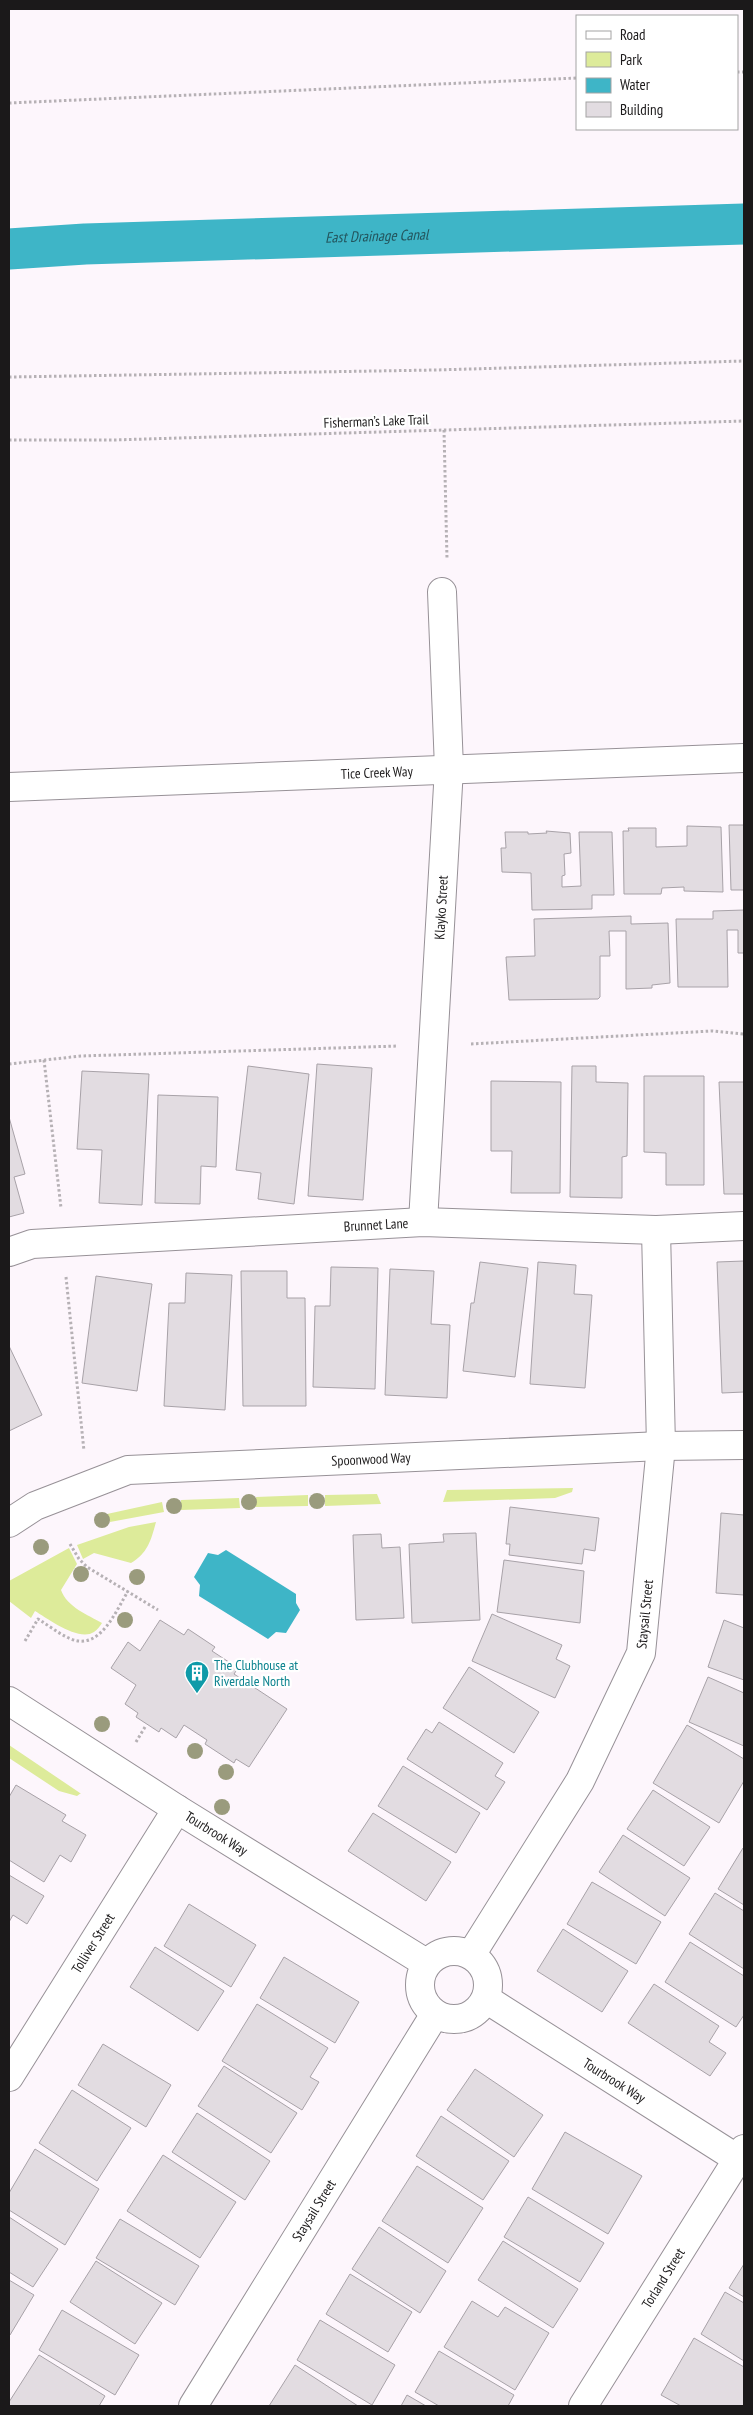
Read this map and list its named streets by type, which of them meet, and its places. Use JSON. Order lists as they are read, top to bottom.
{
  "streets": {
    "street": [
      "Tice Creek Way",
      "Klayko Street",
      "Brunnet Lane",
      "Spoonwood Way",
      "Staysail Street",
      "Tourbrook Way",
      "Tolliver Street",
      "Torland Street"
    ],
    "path": ["Fisherman’s Lake Trail"]
  },
  "crossings": [
    ["Tice Creek Way", "Klayko Street"],
    ["Klayko Street", "Brunnet Lane"],
    ["Brunnet Lane", "Staysail Street"],
    ["Spoonwood Way", "Staysail Street"],
    ["Staysail Street", "Tourbrook Way"],
    ["Tourbrook Way", "Tolliver Street"],
    ["Tourbrook Way", "Torland Street"]
  ],
  "water": ["East Drainage Canal"],
  "places": {
    "building": ["The Clubhouse at Riverdale North"]
  },
  "legend": [
    "Road",
    "Park",
    "Water",
    "Building"
  ]
}
